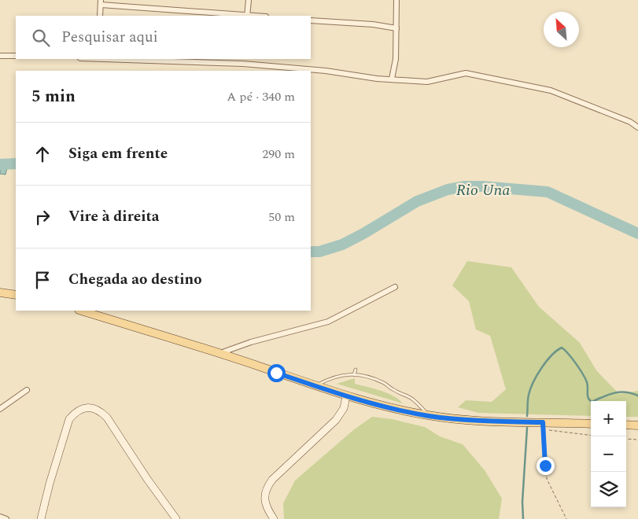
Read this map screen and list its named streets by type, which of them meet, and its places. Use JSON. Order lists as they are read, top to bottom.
{
  "water": ["Rio Una"],
  "north": "top left",
  "page": {
    "search": "Pesquisar aqui",
    "heading": ["5 min", "A pé · 340 m"],
    "list": [
      ["Siga em frente", "290 m"],
      ["Vire à direita", "50 m"],
      "Chegada ao destino"
    ],
    "map_buttons": ["+", "−"]
  }
}
